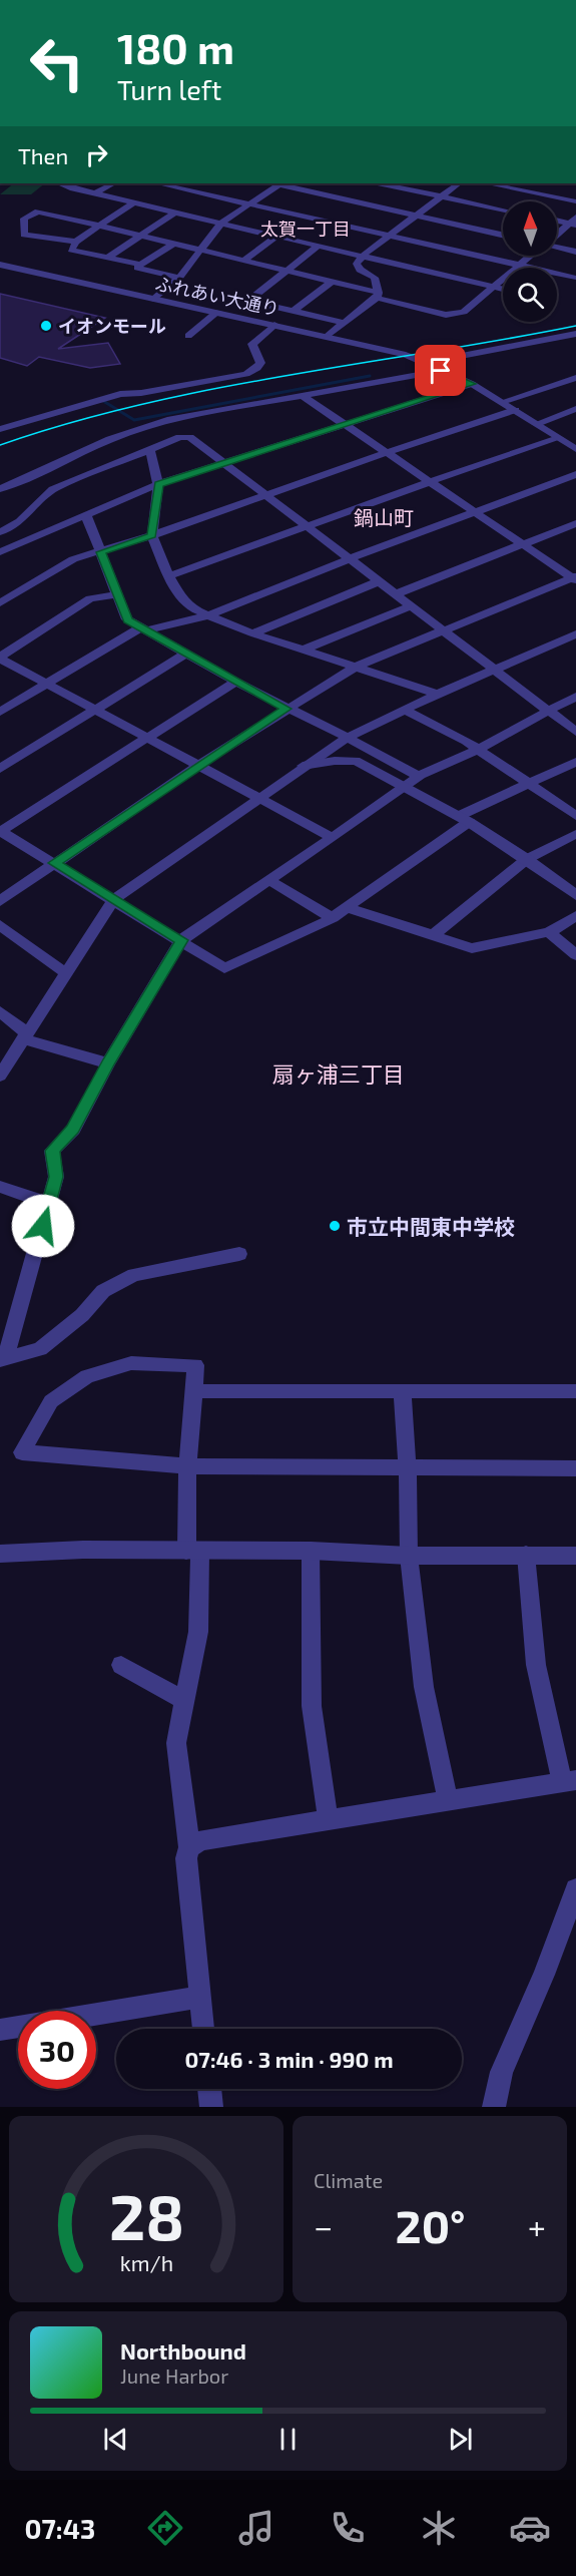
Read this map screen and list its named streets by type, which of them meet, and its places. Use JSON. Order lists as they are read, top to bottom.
{
  "streets": {
    "street": ["ふれあい大通り"]
  },
  "districts": ["太賀一丁目", "鍋山町", "扇ヶ浦三丁目"],
  "places": ["イオンモール", "市立中間東中学校"],
  "north": "top",
  "page": {
    "turn": ["180 m", "Turn left"],
    "then": "Then",
    "limit": "30",
    "trip": "07:46 · 3 min · 990 m",
    "tile": "Climate",
    "heat": ["−", "20°", "+"],
    "song": ["Northbound", "June Harbor"],
    "tabs": "07:43",
    "gauge": ["28", "km/h"]
  }
}
